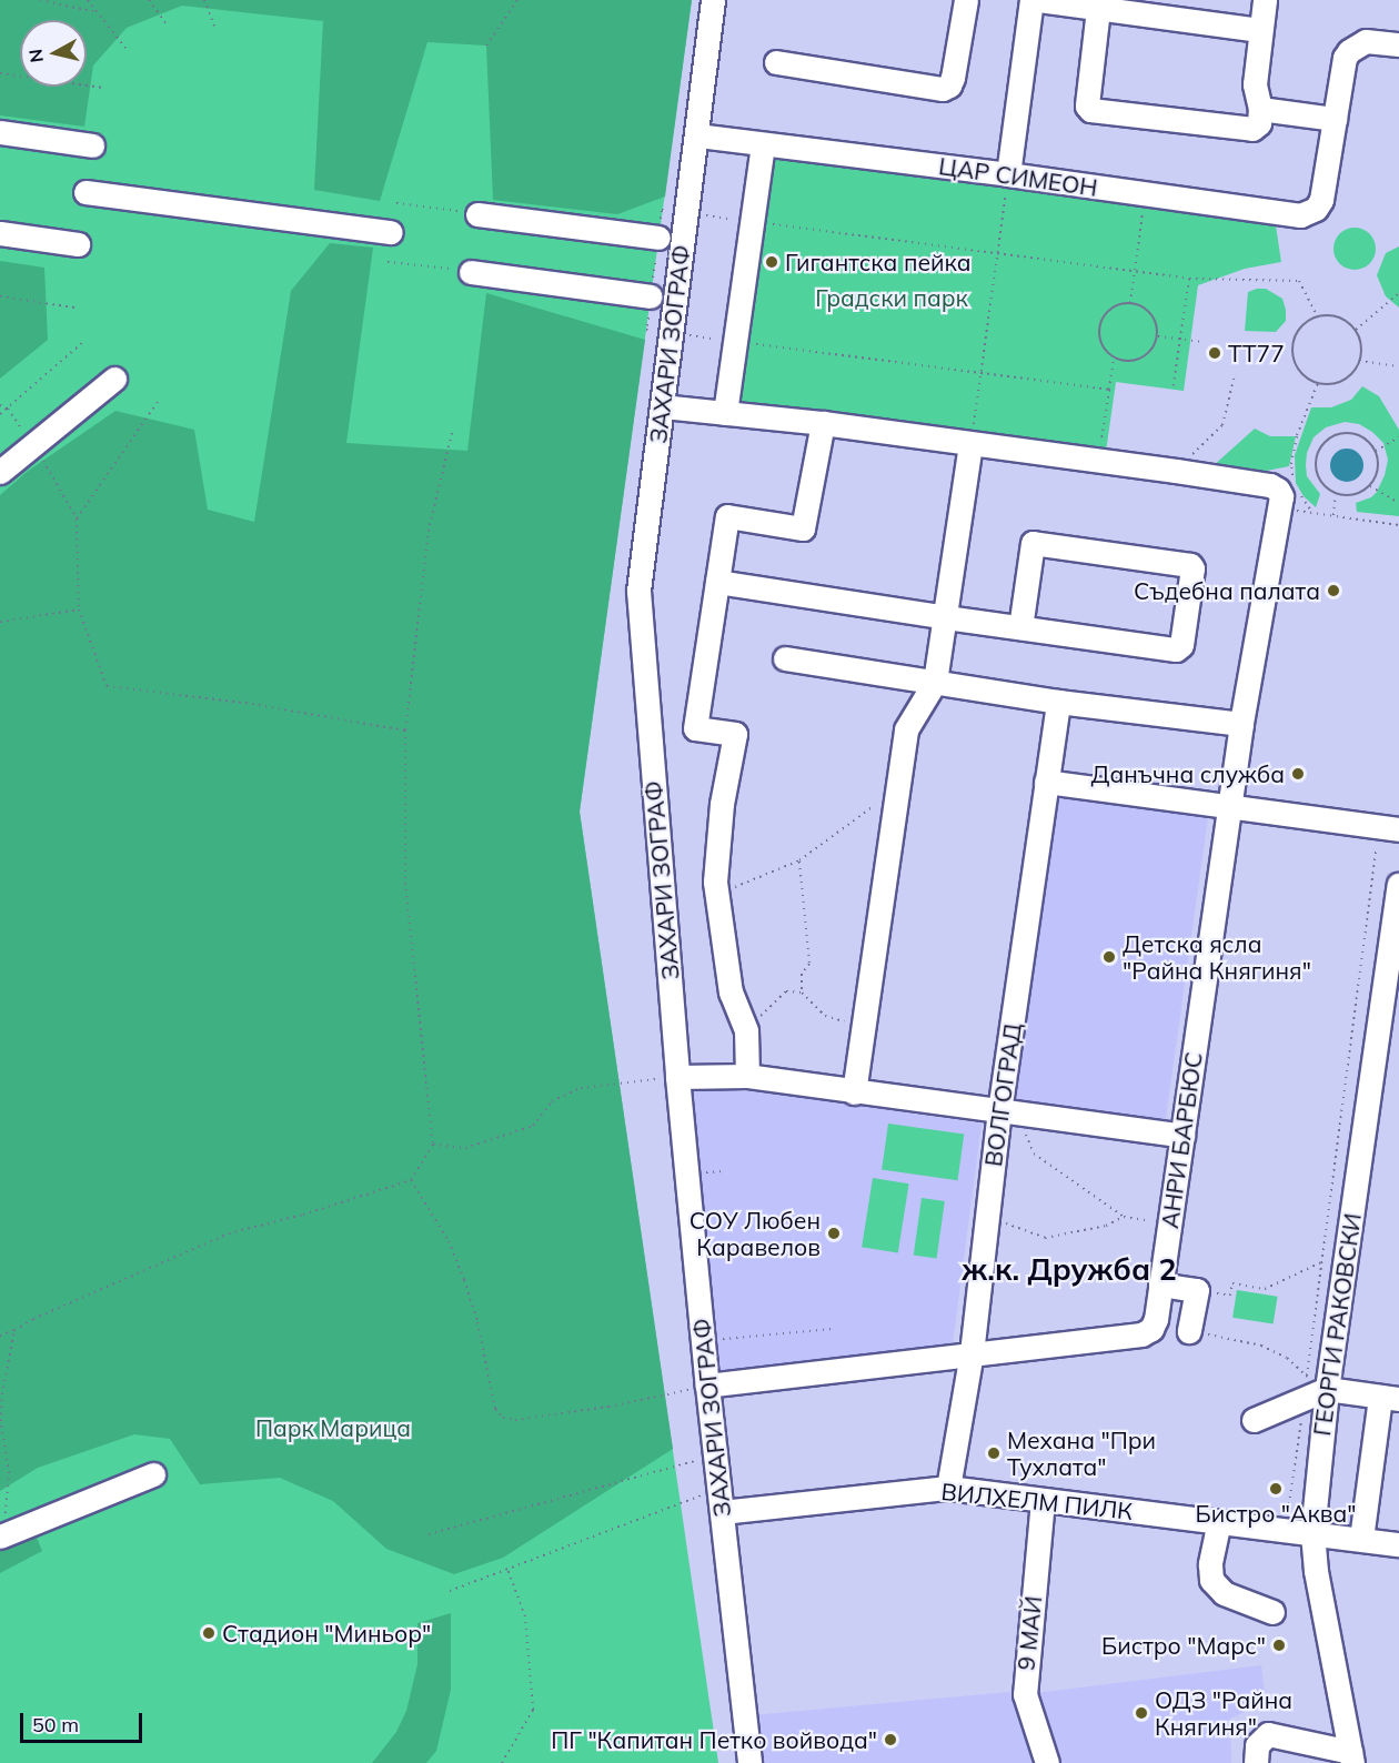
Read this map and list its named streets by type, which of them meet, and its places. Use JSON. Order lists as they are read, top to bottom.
{
  "streets": {
    "street": [
      "ЦАР СИМЕОН",
      "ЗАХАРИ ЗОГРАФ",
      "ВОЛГОГРАД",
      "АНРИ БАРБЮС",
      "ГЕОРГИ РАКОВСКИ",
      "ВИЛХЕЛМ ПИЛК",
      "9 МАЙ"
    ]
  },
  "crossings": [
    ["ЦАР СИМЕОН", "ЗАХАРИ ЗОГРАФ"],
    ["ЗАХАРИ ЗОГРАФ", "АНРИ БАРБЮС"],
    ["ЗАХАРИ ЗОГРАФ", "ВИЛХЕЛМ ПИЛК"],
    ["ВОЛГОГРАД", "АНРИ БАРБЮС"],
    ["ВОЛГОГРАД", "ВИЛХЕЛМ ПИЛК"],
    ["ГЕОРГИ РАКОВСКИ", "ВИЛХЕЛМ ПИЛК"],
    ["ВИЛХЕЛМ ПИЛК", "9 МАЙ"]
  ],
  "districts": ["ж.к. Дружба 2"],
  "parks": ["Градски парк", "Парк Марица"],
  "places": [
    "Гигантска пейка",
    "TT77",
    "Съдебна палата",
    "Данъчна служба",
    "Детска ясла \"Райна Княгиня\"",
    "СОУ Любен Каравелов",
    "Механа \"При Тухлата\"",
    "Бистро \"Аква\"",
    "Стадион \"Миньор\"",
    "Бистро \"Марс\"",
    "ОДЗ \"Райна Княгиня\"",
    "ПГ \"Капитан Петко войвода\""
  ],
  "scale_bar": "50 m",
  "north": "left"
}
